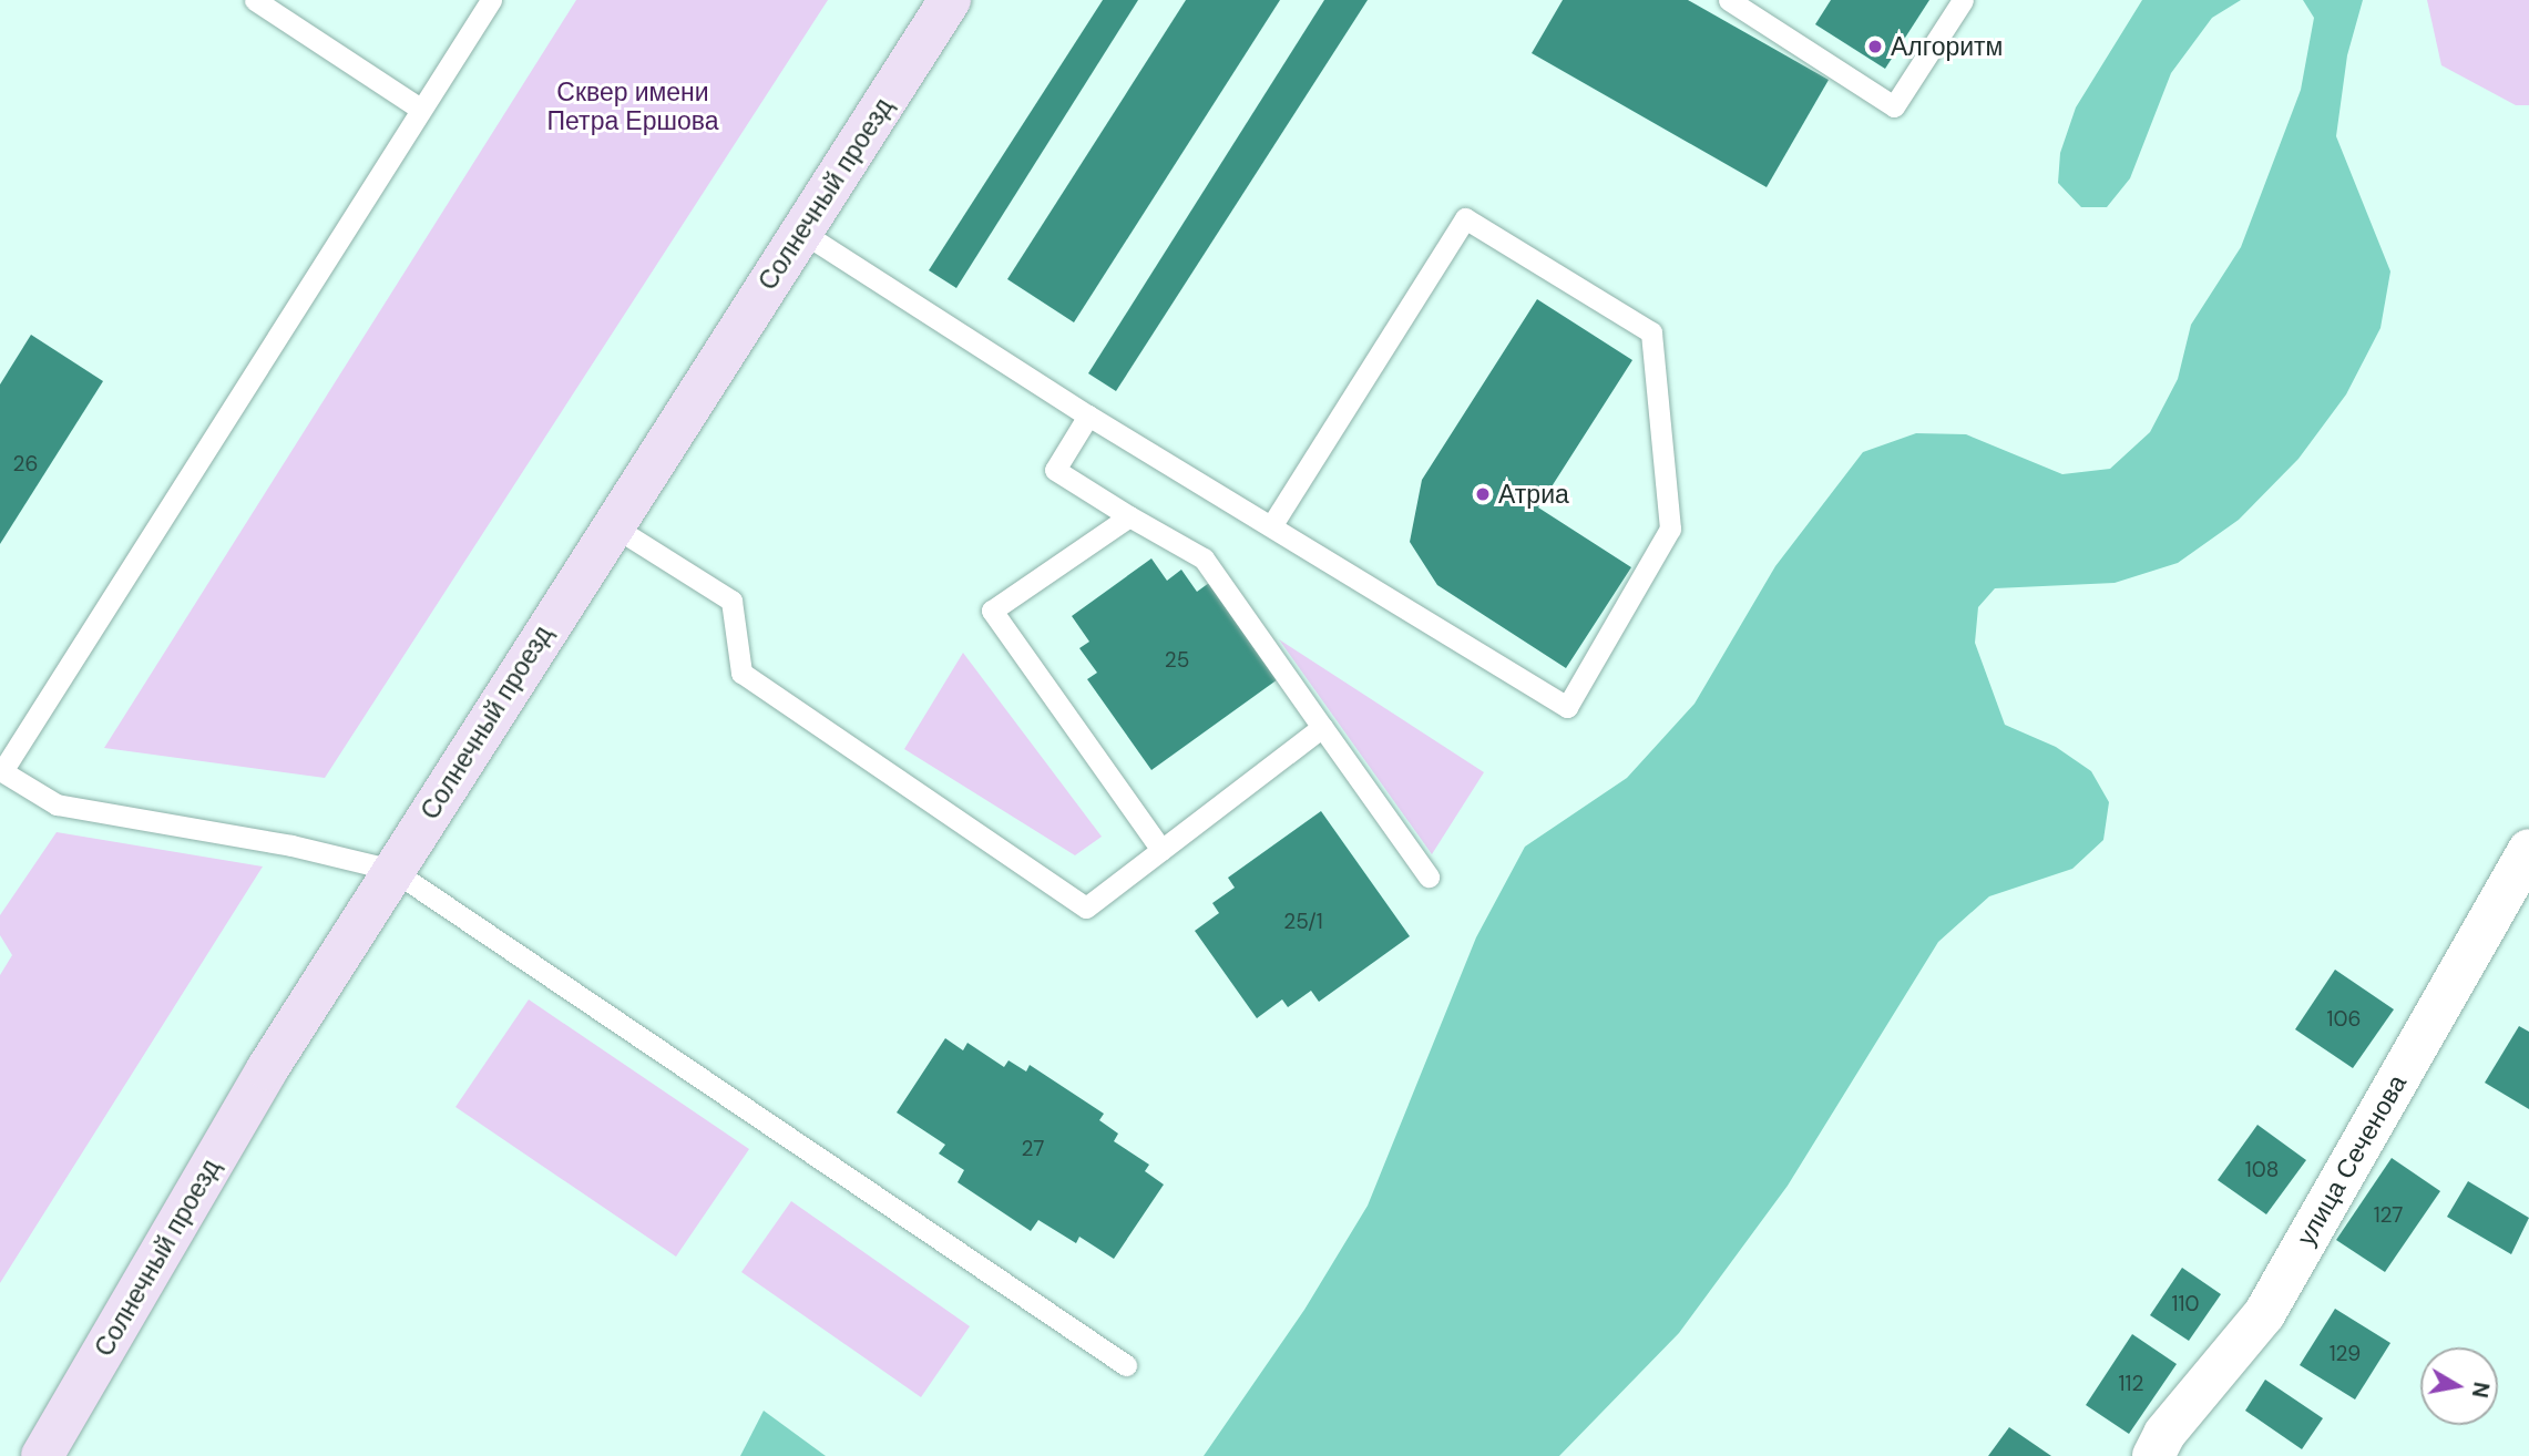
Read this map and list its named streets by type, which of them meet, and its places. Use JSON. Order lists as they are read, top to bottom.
{
  "streets": {
    "street": ["Солнечный проезд", "улица Сеченова"]
  },
  "parks": ["Сквер имени Петра Ершова"],
  "places": ["Алгоритм", "Атриа"],
  "house_numbers": [
    "26",
    "25",
    "25/1",
    "106",
    "27",
    "108",
    "127",
    "110",
    "129",
    "112"
  ],
  "north": "right"
}
